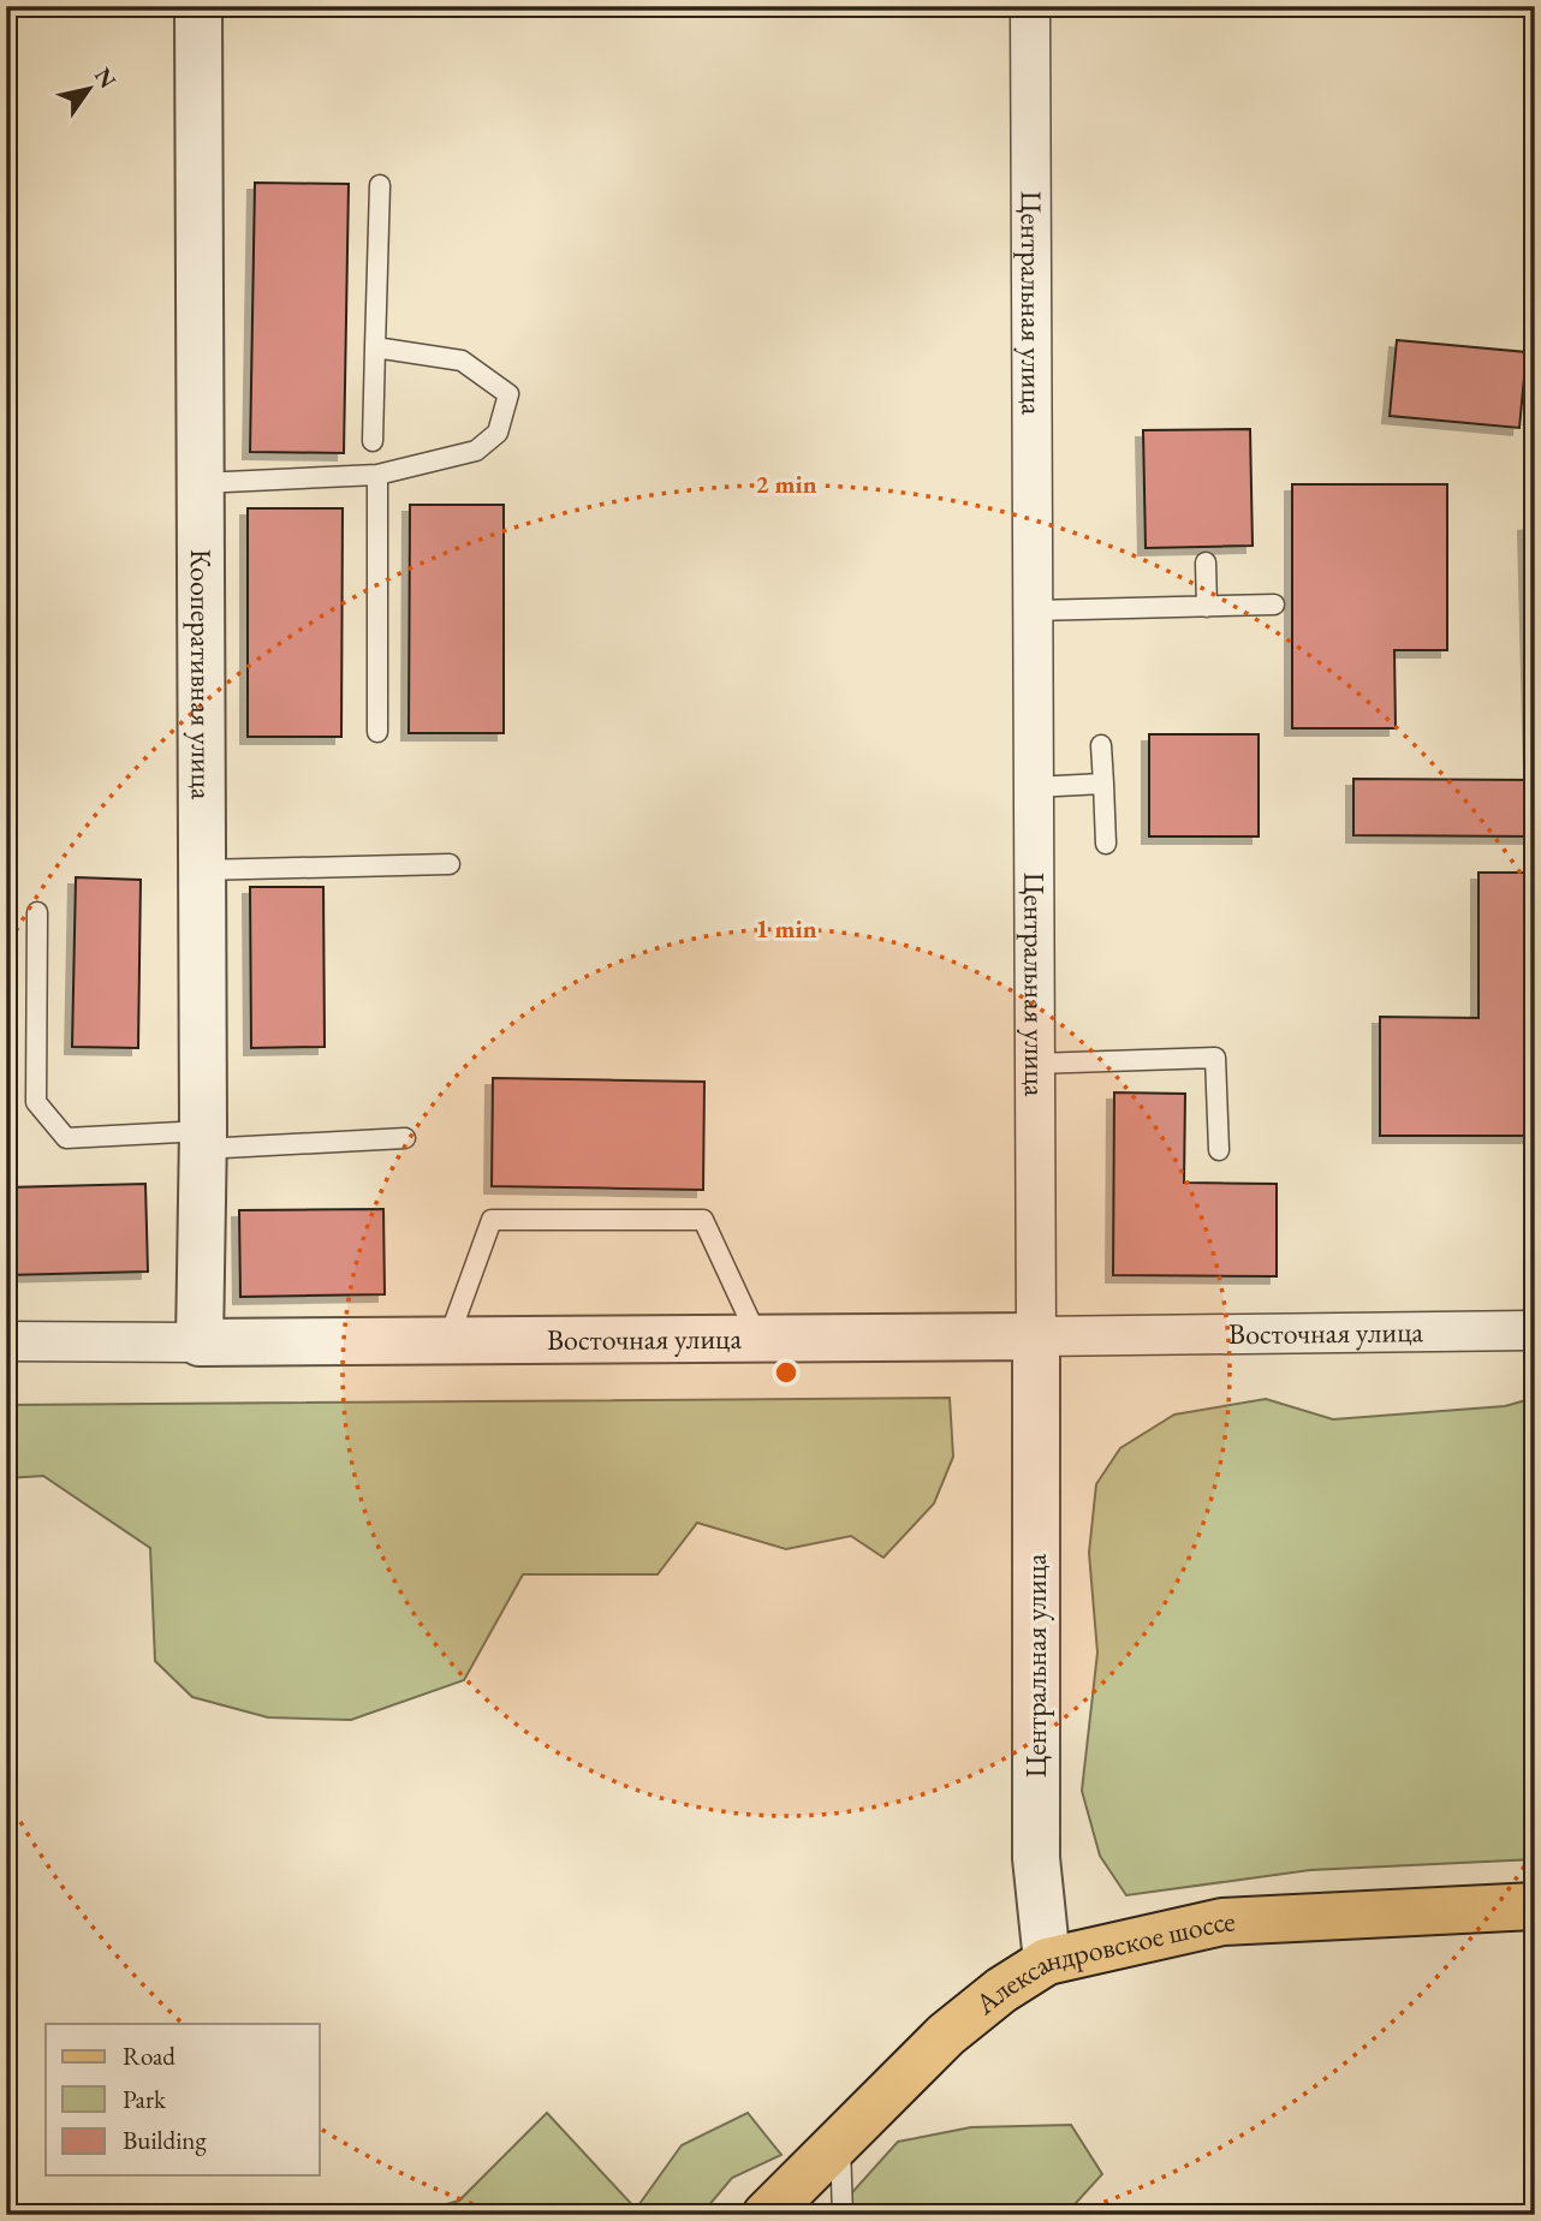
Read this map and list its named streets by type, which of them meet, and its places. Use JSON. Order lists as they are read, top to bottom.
{
  "streets": {
    "main road": ["Александровское шоссе"],
    "street": ["Центральная улица", "Кооперативная улица", "Восточная улица"]
  },
  "crossings": [
    ["Центральная улица", "Восточная улица"],
    ["Центральная улица", "Александровское шоссе"],
    ["Кооперативная улица", "Восточная улица"]
  ],
  "legend": ["Road", "Park", "Building"],
  "north": "top right",
  "rings": ["2 min", "1 min"]
}
